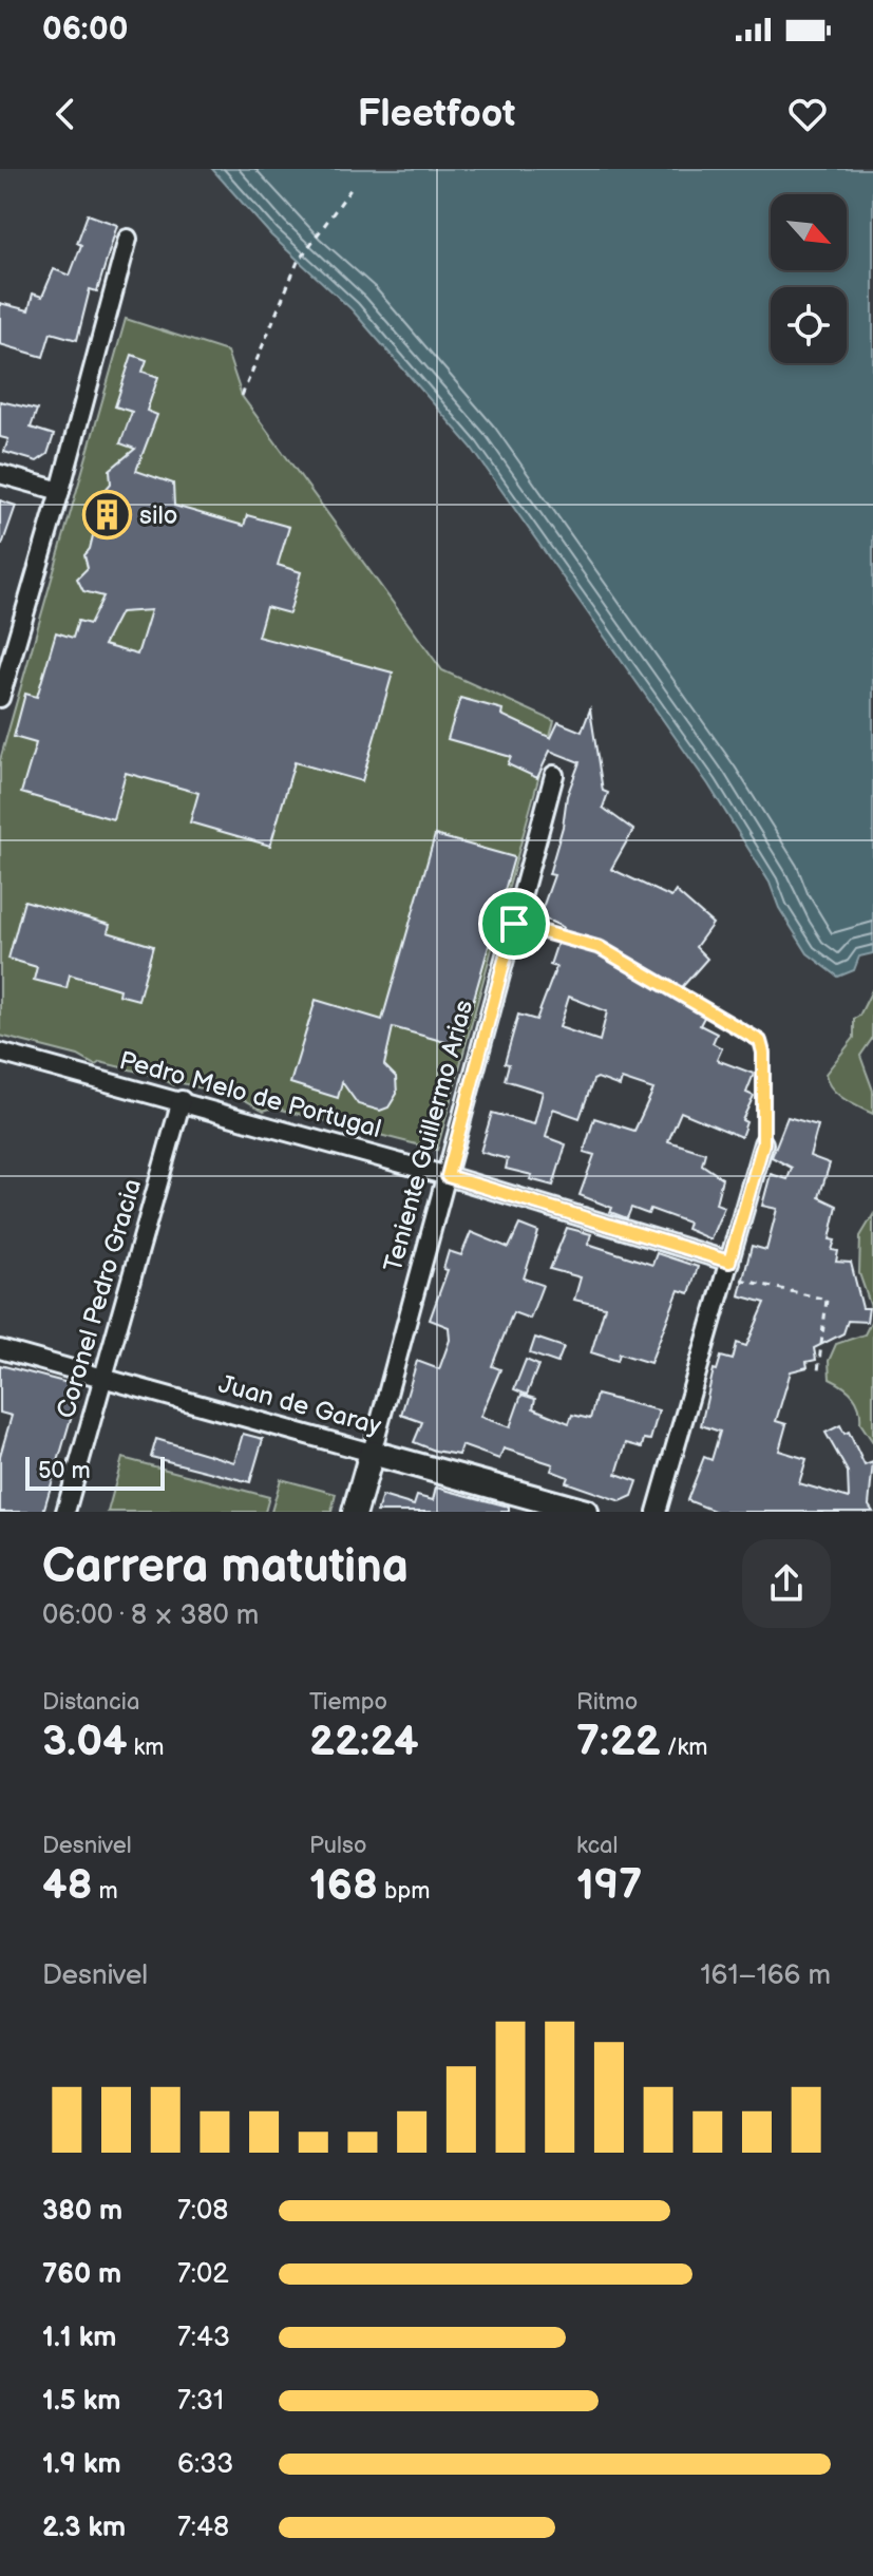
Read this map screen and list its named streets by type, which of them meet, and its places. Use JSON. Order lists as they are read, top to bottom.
{
  "streets": {
    "street": [
      "Pedro Melo de Portugal",
      "Teniente Guillermo Arias",
      "Coronel Pedro Gracia",
      "Juan de Garay"
    ]
  },
  "crossings": [
    ["Pedro Melo de Portugal", "Teniente Guillermo Arias"],
    ["Pedro Melo de Portugal", "Coronel Pedro Gracia"],
    ["Teniente Guillermo Arias", "Juan de Garay"],
    ["Coronel Pedro Gracia", "Juan de Garay"]
  ],
  "places": {
    "building": ["silo"]
  },
  "scale_bar": "50 m",
  "north": "bottom right",
  "page": {
    "status": "06:00",
    "header": "Fleetfoot",
    "scale": "50 m",
    "heading": ["Carrera matutina", "06:00 · 8 × 380 m"],
    "stats": [
      ["Distancia", "3.04 km"],
      ["Tiempo", "22:24"],
      ["Ritmo", "7:22 /km"],
      ["Desnivel", "48 m"],
      ["Pulso", "168 bpm"],
      ["kcal", "197"]
    ],
    "chart": ["Desnivel", "161–166 m"],
    "list": [
      {
        "name": "380 m",
        "note": "7:08"
      },
      {
        "name": "760 m",
        "note": "7:02"
      },
      {
        "name": "1.1 km",
        "note": "7:43"
      },
      {
        "name": "1.5 km",
        "note": "7:31"
      },
      {
        "name": "1.9 km",
        "note": "6:33"
      },
      {
        "name": "2.3 km",
        "note": "7:48"
      }
    ]
  }
}
